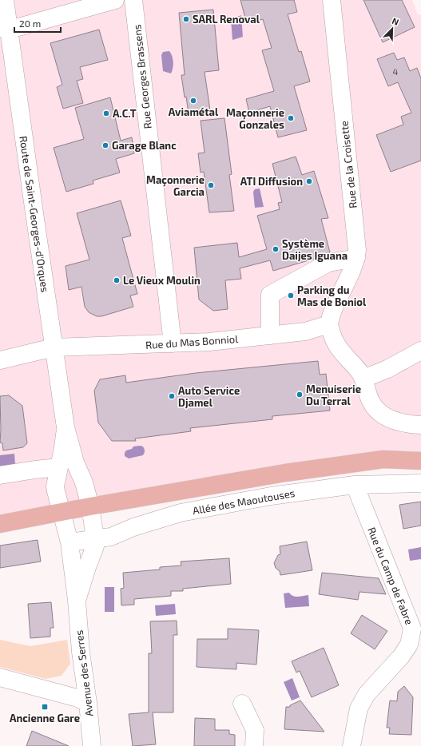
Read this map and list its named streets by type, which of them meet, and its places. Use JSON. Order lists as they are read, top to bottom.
{
  "streets": {
    "street": [
      "Rue Georges Brassens",
      "Rue de la Croisette",
      "Route de Saint-Georges-d'Orques",
      "Rue du Mas Bonniol",
      "Allée des Maoutouses",
      "Rue du Camp de Fabre",
      "Avenue des Serres"
    ]
  },
  "crossings": [
    ["Rue Georges Brassens", "Rue du Mas Bonniol"],
    ["Rue de la Croisette", "Rue du Mas Bonniol"],
    ["Route de Saint-Georges-d'Orques", "Rue du Mas Bonniol"],
    ["Route de Saint-Georges-d'Orques", "Avenue des Serres"],
    ["Allée des Maoutouses", "Rue du Camp de Fabre"],
    ["Allée des Maoutouses", "Avenue des Serres"]
  ],
  "places": {
    "other": [
      "SARL Renoval",
      "Aviamétal",
      "A.C.T",
      "Maçonnerie Gonzales",
      "Garage Blanc",
      "ATI Diffusion",
      "Maçonnerie Garcia",
      "Système Daijes Iguana",
      "Le Vieux Moulin",
      "Parking du Mas de Boniol",
      "Menuiserie Du Terral",
      "Auto Service Djamel"
    ],
    "transit": ["Ancienne Gare"]
  },
  "house_numbers": ["4"],
  "scale_bar": "20 m",
  "north": "top right"
}
